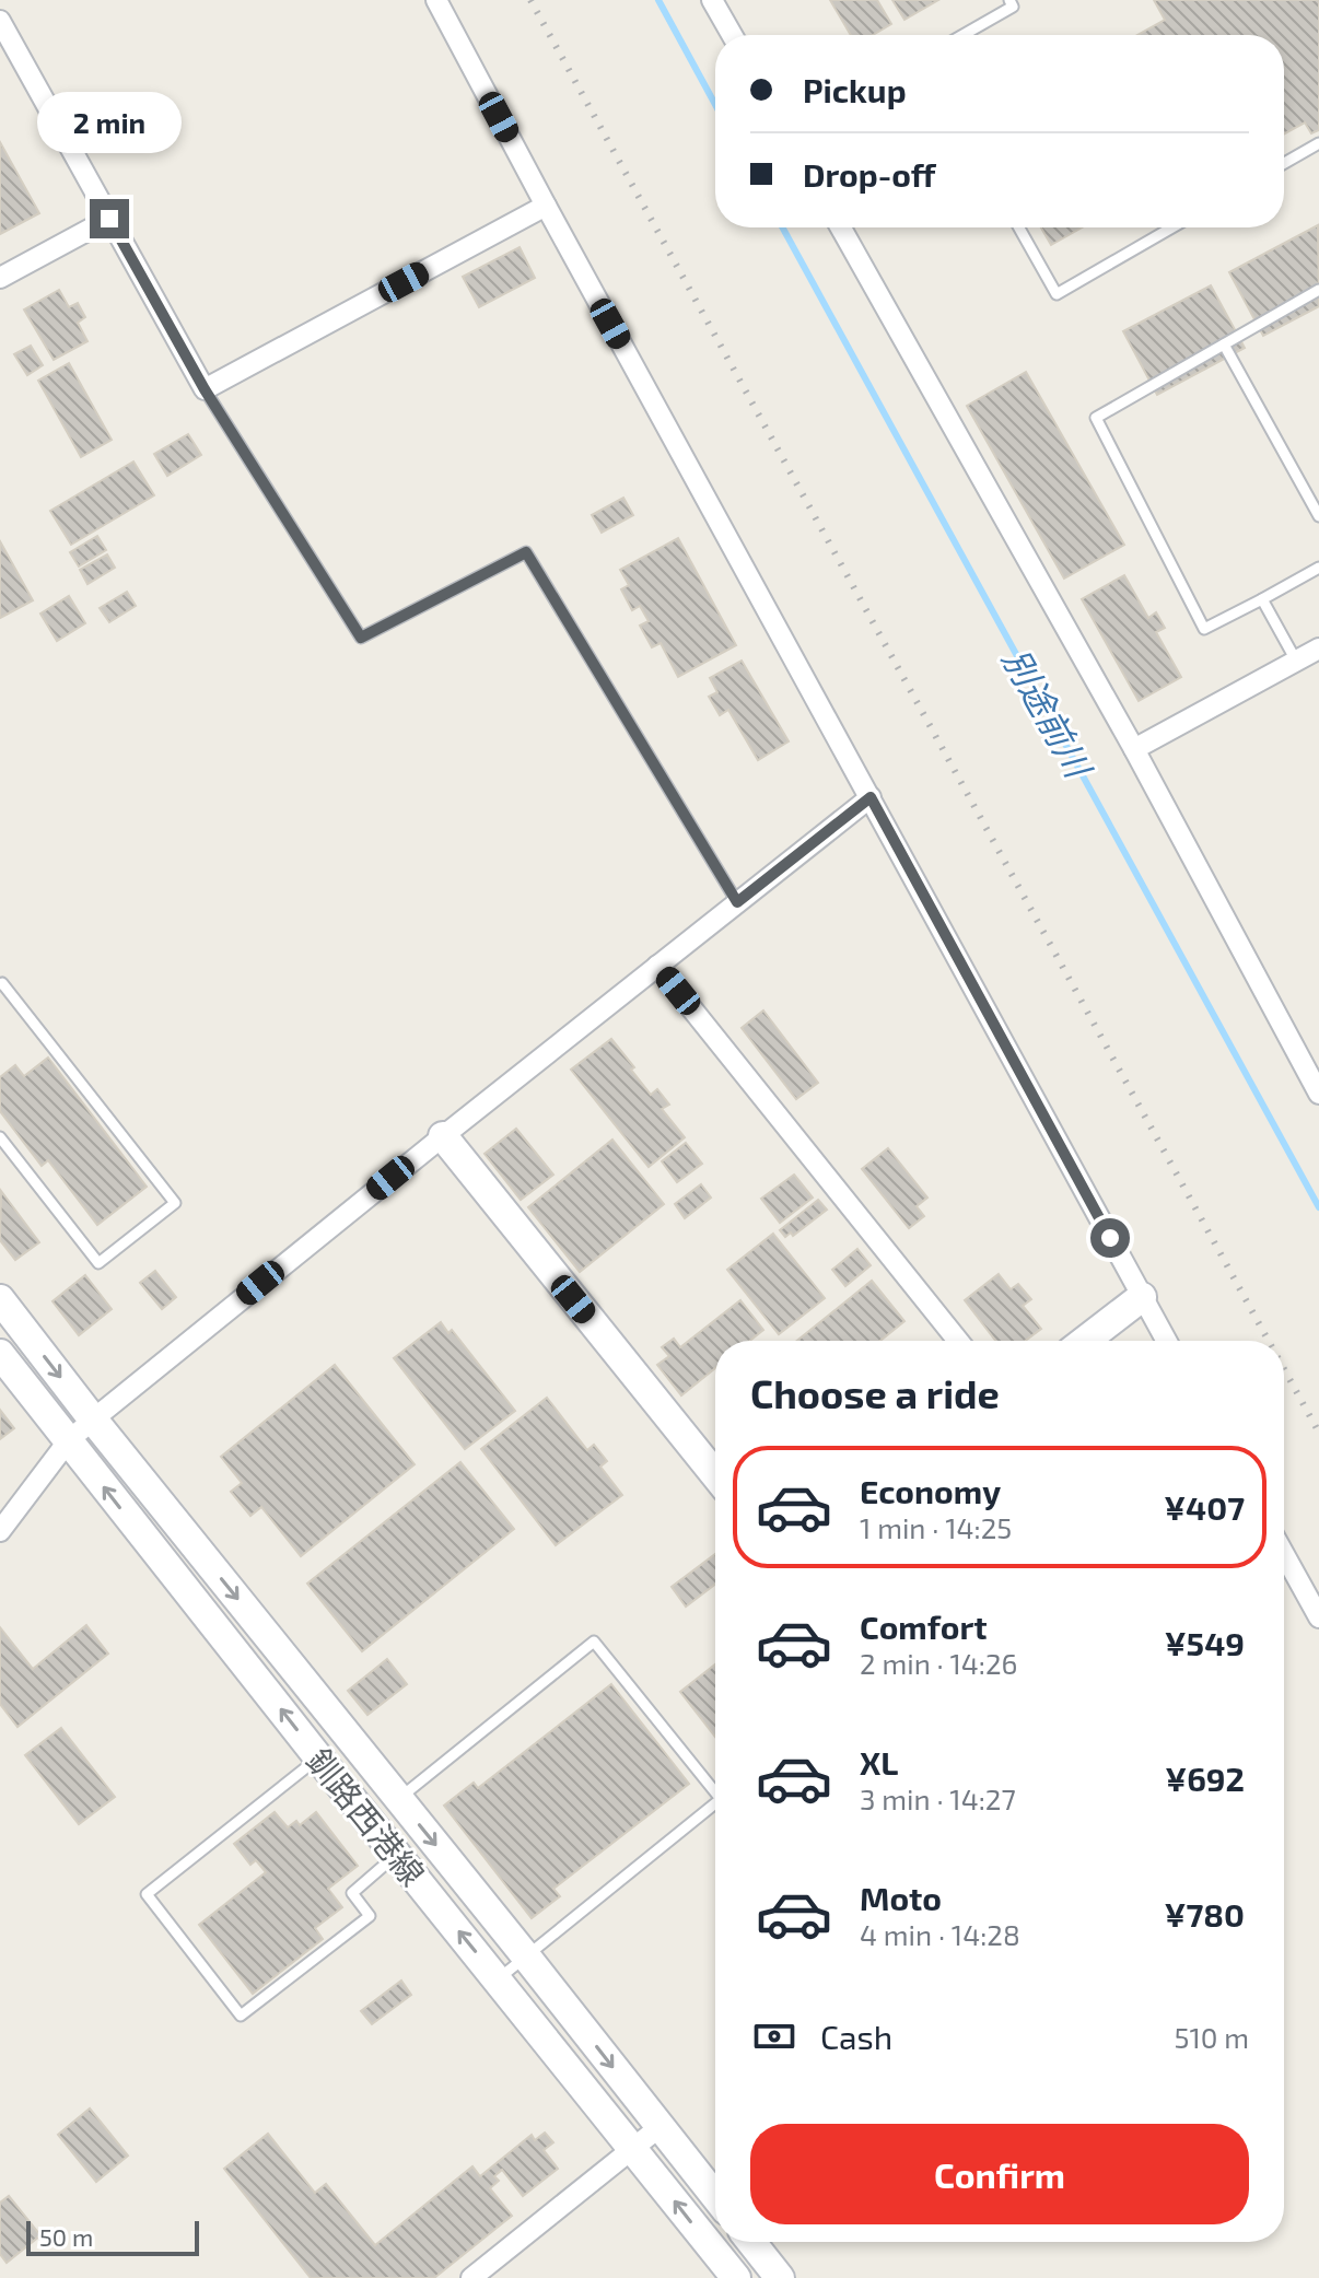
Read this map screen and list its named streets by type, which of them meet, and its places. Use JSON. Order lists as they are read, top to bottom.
{
  "streets": {
    "main road": ["釧路西港線"]
  },
  "water": ["別途前川"],
  "scale_bar": "50 m",
  "page": {
    "banner": ["Pickup", "Drop-off"],
    "bubble": "2 min",
    "heading": "Choose a ride",
    "list": [
      {
        "name": "Economy",
        "note": "1 min · 14:25",
        "value": "¥407"
      },
      {
        "name": "Comfort",
        "note": "2 min · 14:26",
        "value": "¥549"
      },
      {
        "name": "XL",
        "note": "3 min · 14:27",
        "value": "¥692"
      },
      {
        "name": "Moto",
        "note": "4 min · 14:28",
        "value": "¥780"
      }
    ],
    "pay": ["Cash", "510 m"],
    "buttons": "Confirm",
    "scale": "50 m"
  }
}
